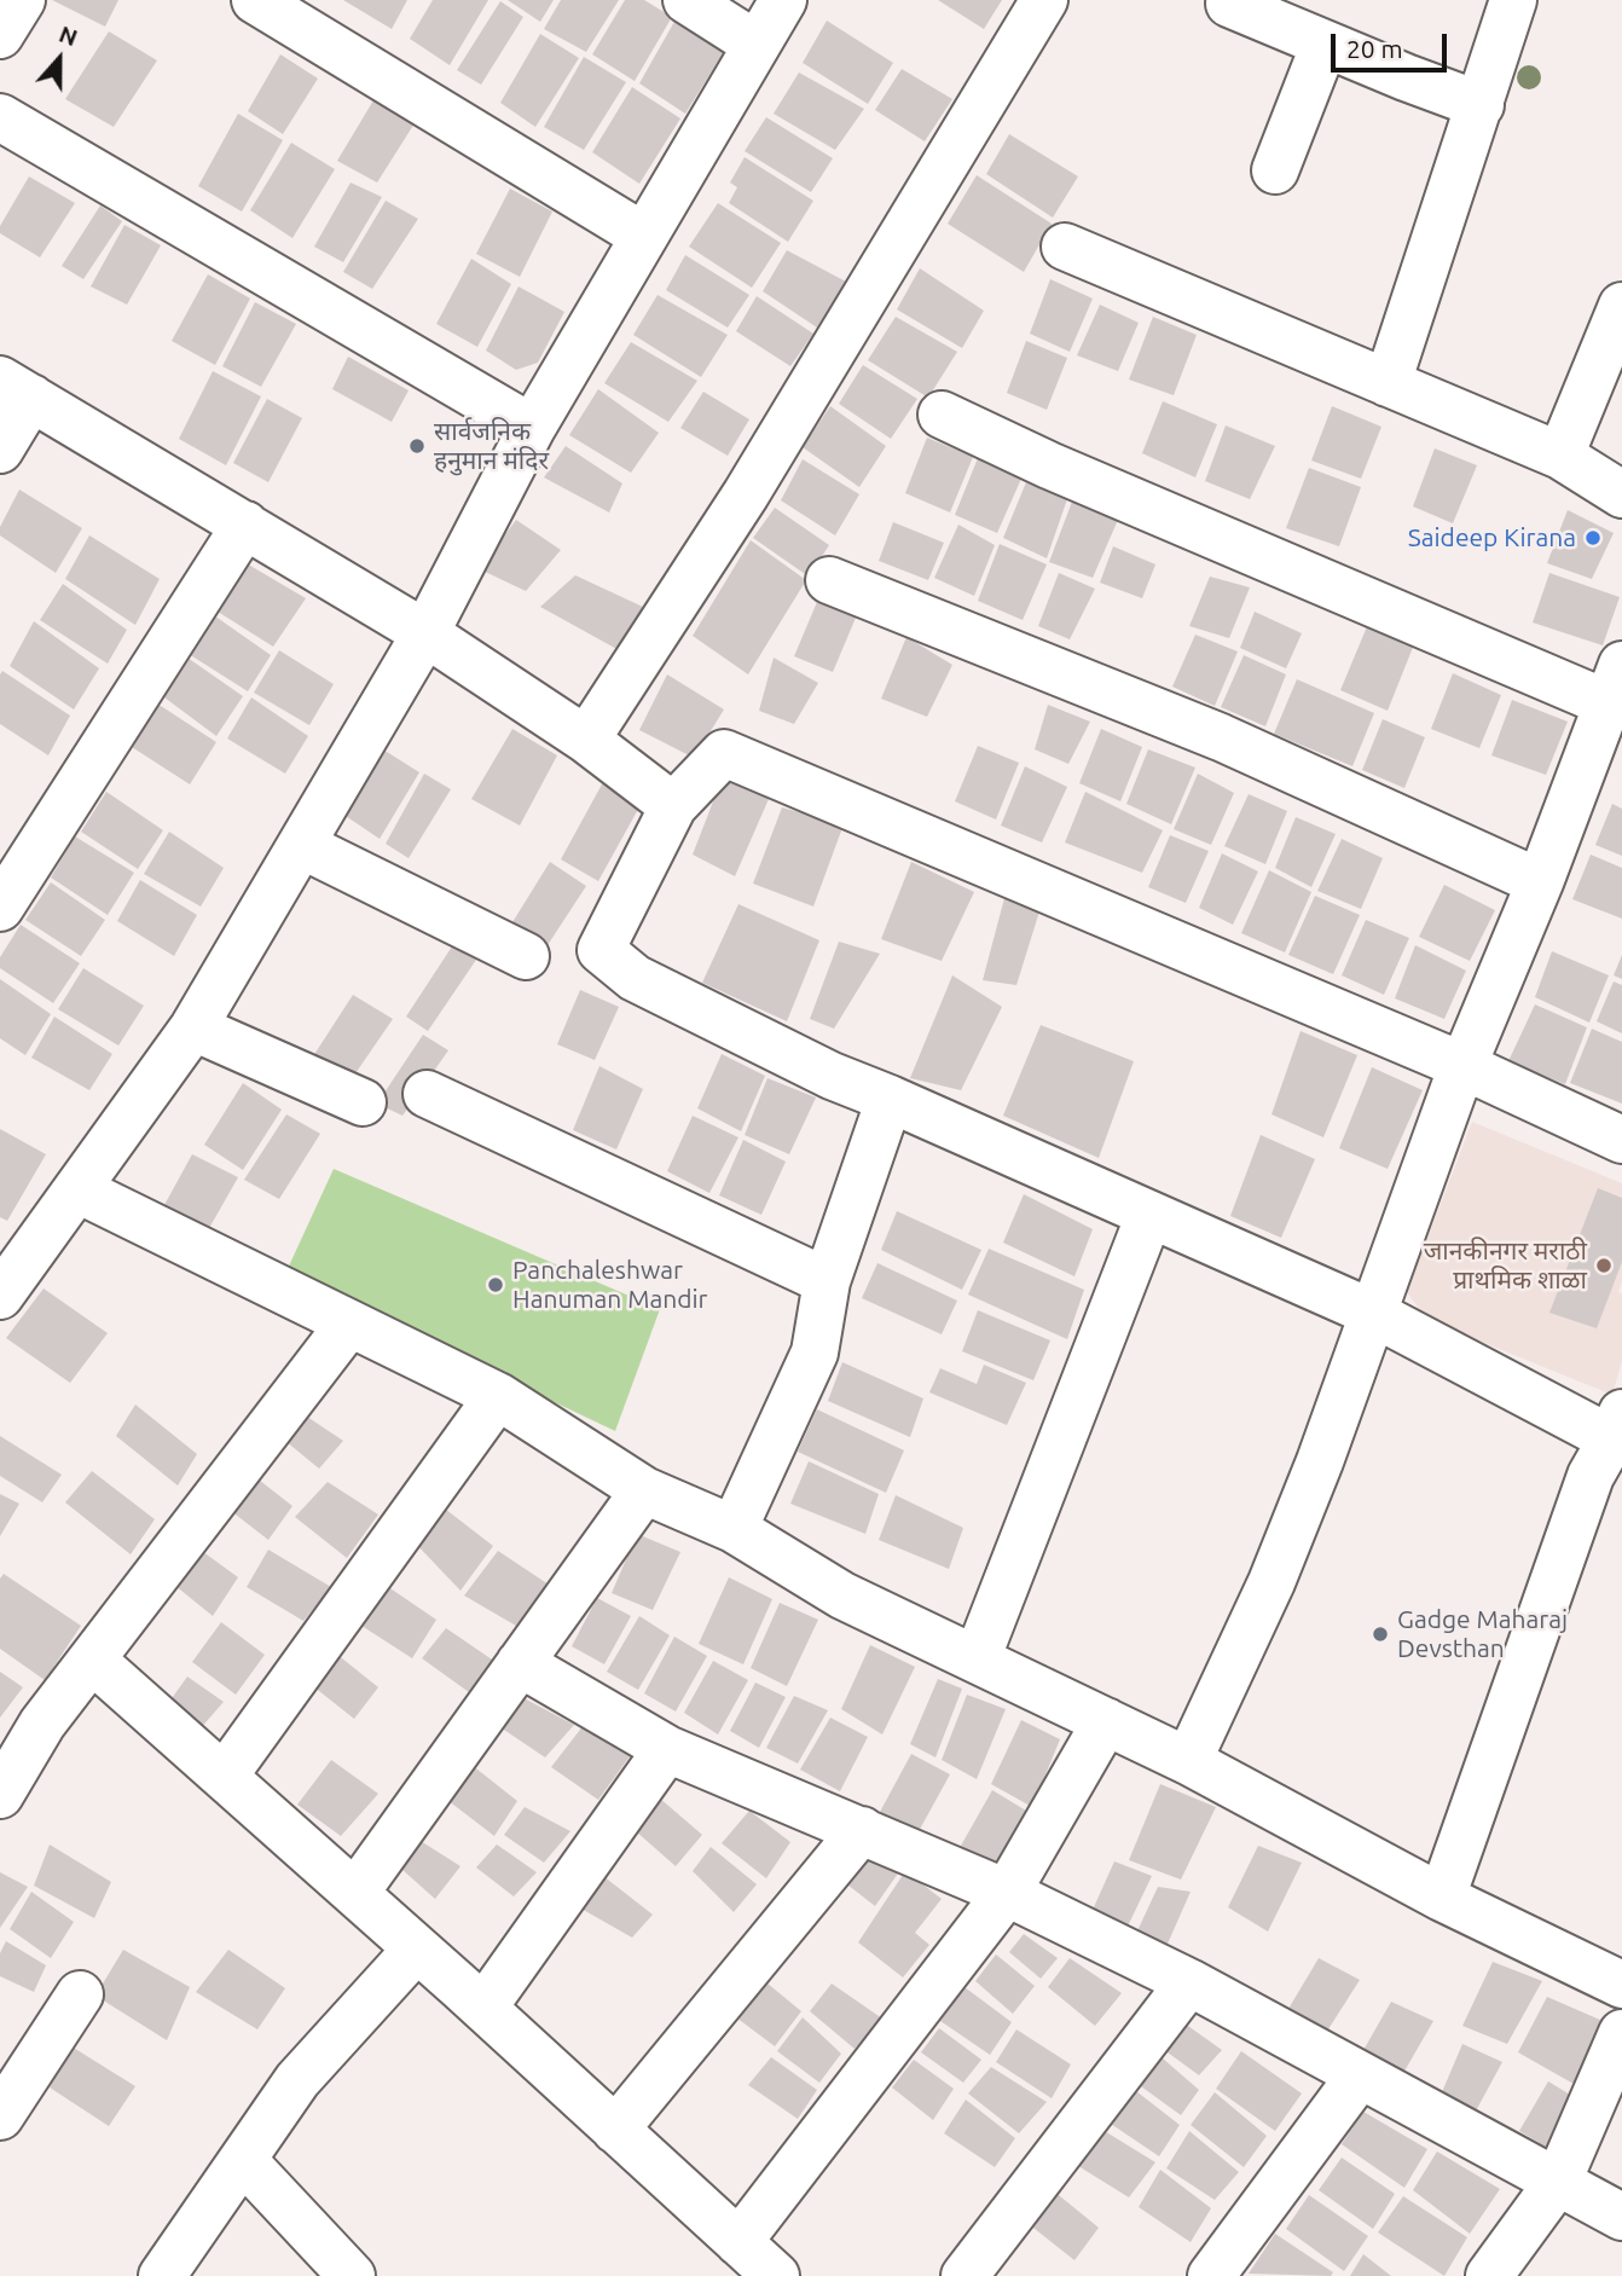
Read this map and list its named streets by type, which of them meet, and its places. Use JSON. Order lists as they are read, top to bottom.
{
  "places": [
    "सार्वजनिक हनुमान मंदिर",
    "Saideep Kirana",
    "जानकीनगर मराठी प्राथमिक शाळा",
    "Panchaleshwar Hanuman Mandir",
    "Gadge Maharaj Devsthan"
  ],
  "scale_bar": "20 m",
  "north": "top"
}
